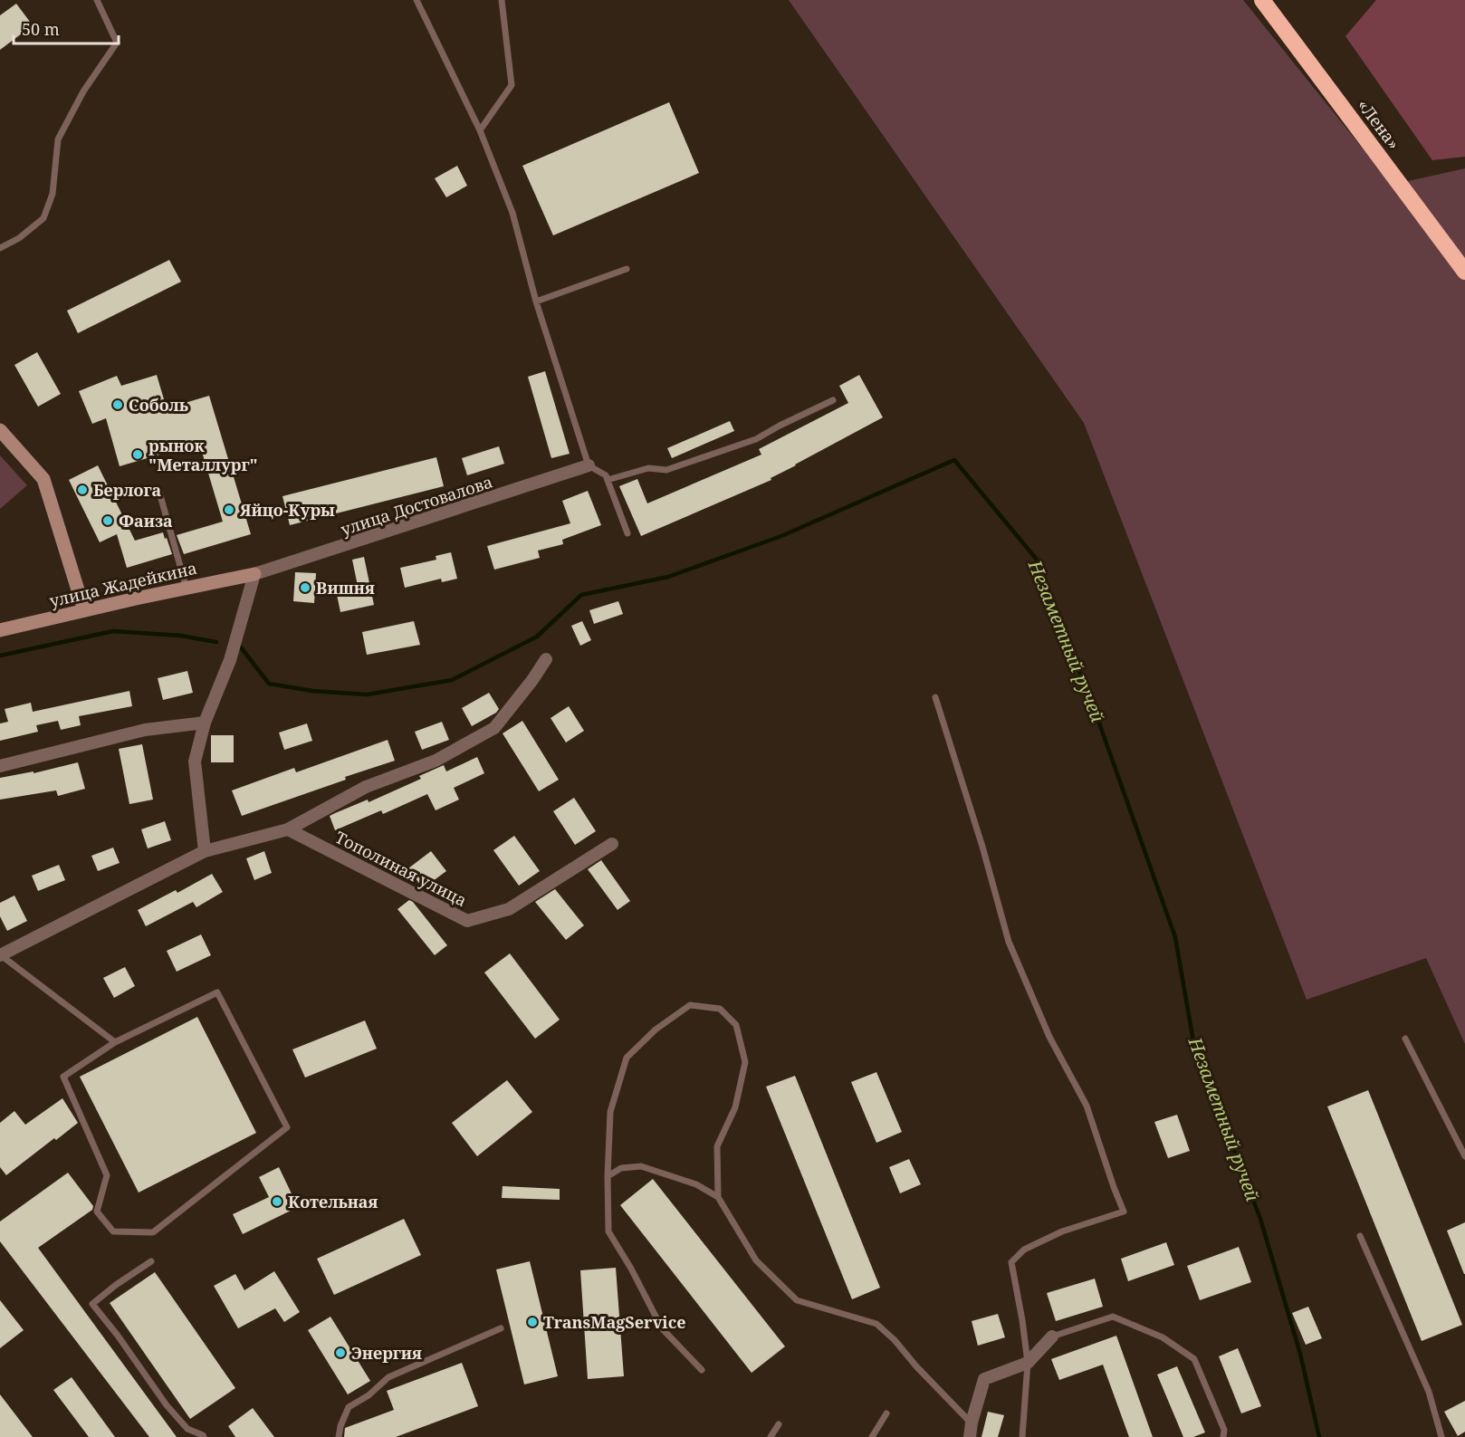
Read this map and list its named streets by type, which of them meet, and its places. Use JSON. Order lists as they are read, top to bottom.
{
  "streets": {
    "highway": ["«Лена»"],
    "street": ["улица Достовалова", "улица Жадейкина", "Тополиная улица"]
  },
  "crossings": [
    ["улица Достовалова", "улица Жадейкина"]
  ],
  "water": ["Незаметный ручей"],
  "places": [
    "Соболь",
    "рынок \"Металлург\"",
    "Берлога",
    "Яйцо-Куры",
    "Фаиза",
    "Вишня",
    "Котельная",
    "TransMagService",
    "Энергия"
  ],
  "scale_bar": "50 m"
}
